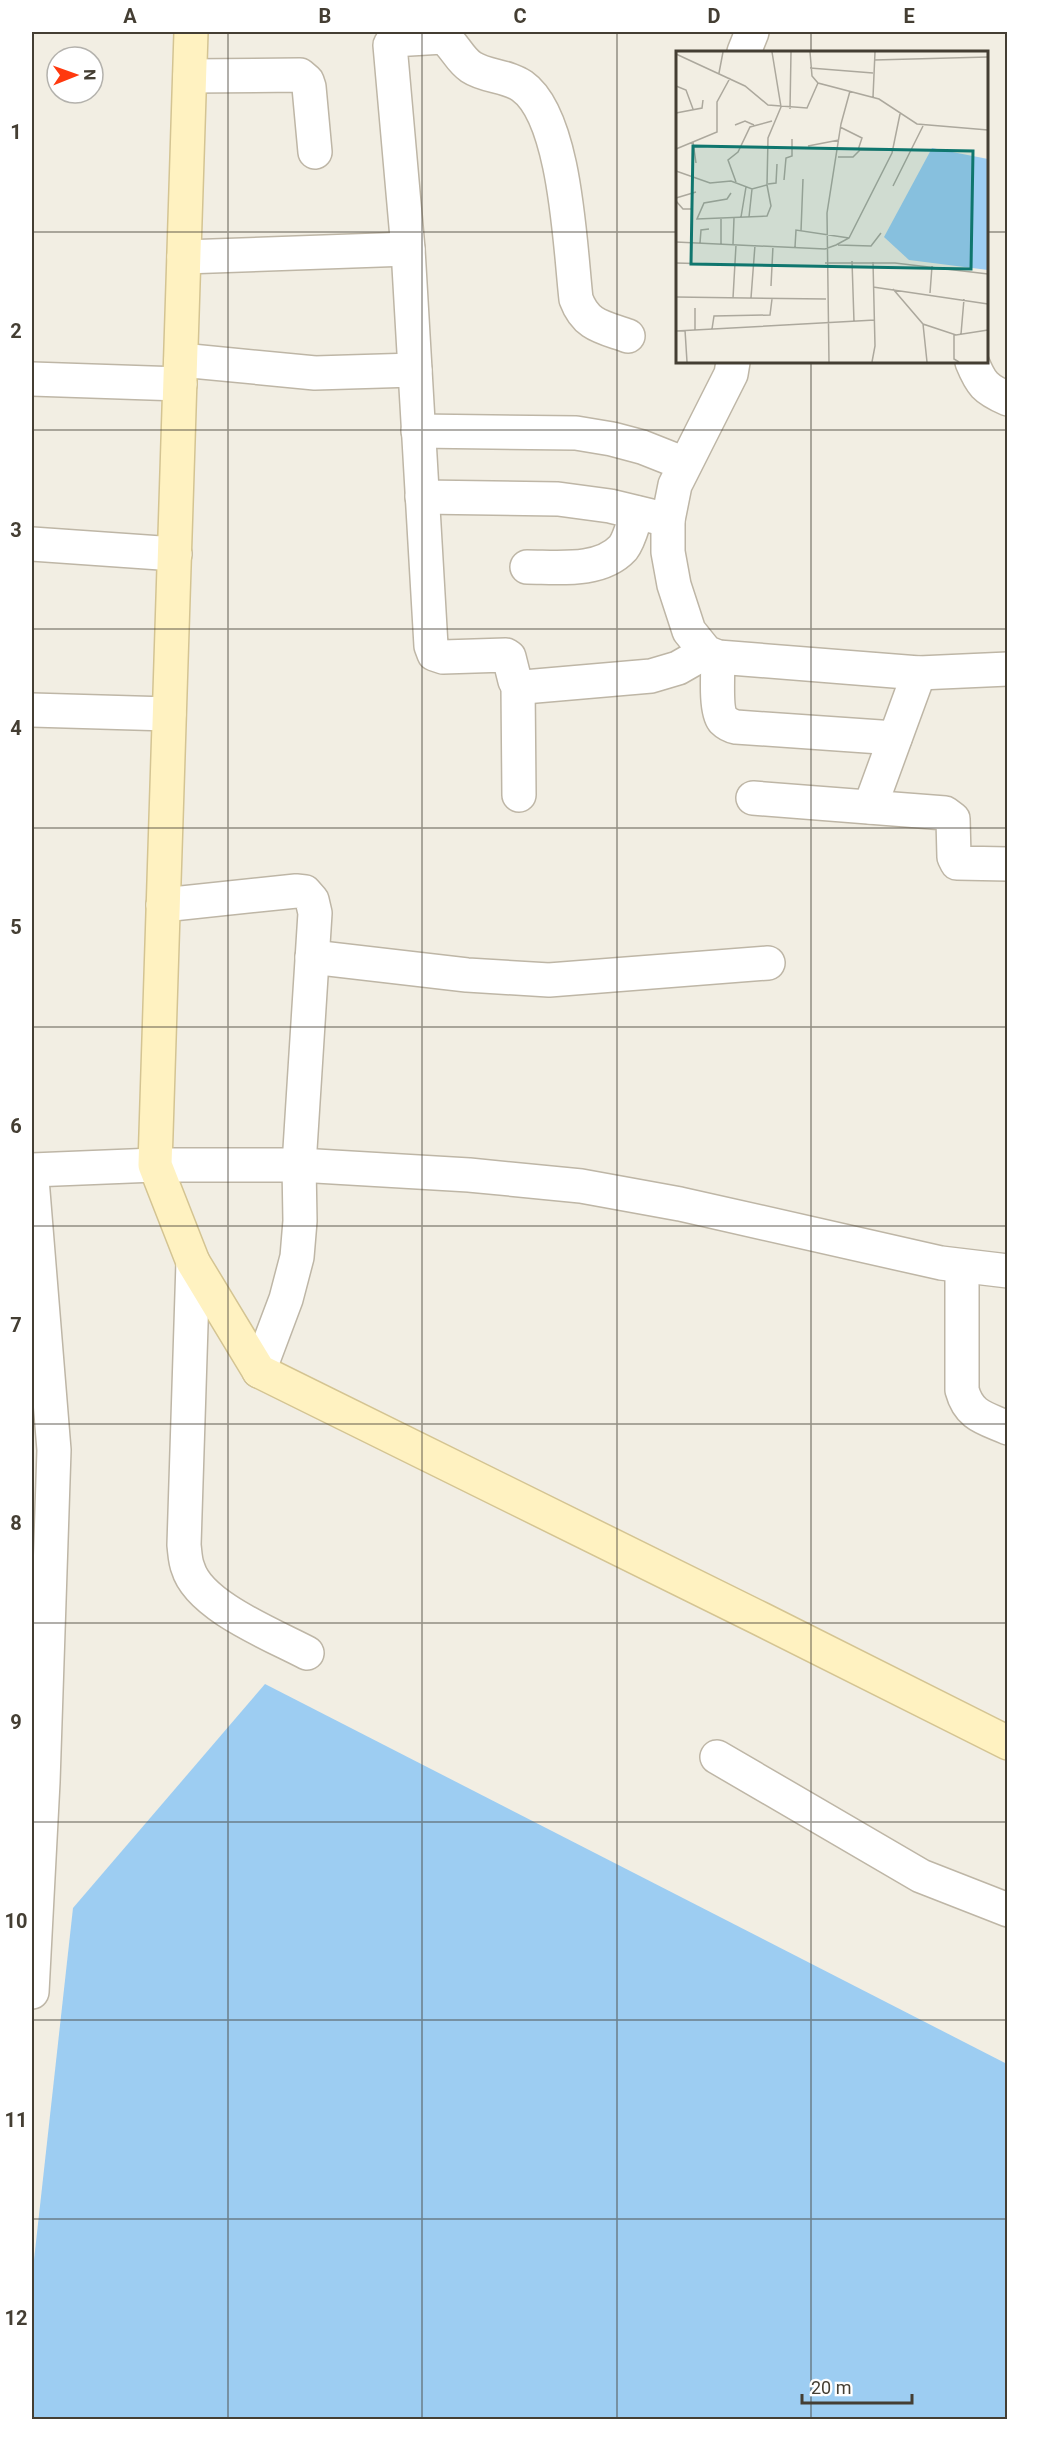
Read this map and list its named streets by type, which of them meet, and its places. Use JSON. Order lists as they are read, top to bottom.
{
  "scale_bar": "20 m",
  "north": "right",
  "grid": {
    "columns": [
      "A",
      "B",
      "C",
      "D",
      "E"
    ],
    "rows": [
      "1",
      "2",
      "3",
      "4",
      "5",
      "6",
      "7",
      "8",
      "9",
      "10",
      "11",
      "12"
    ]
  }
}
